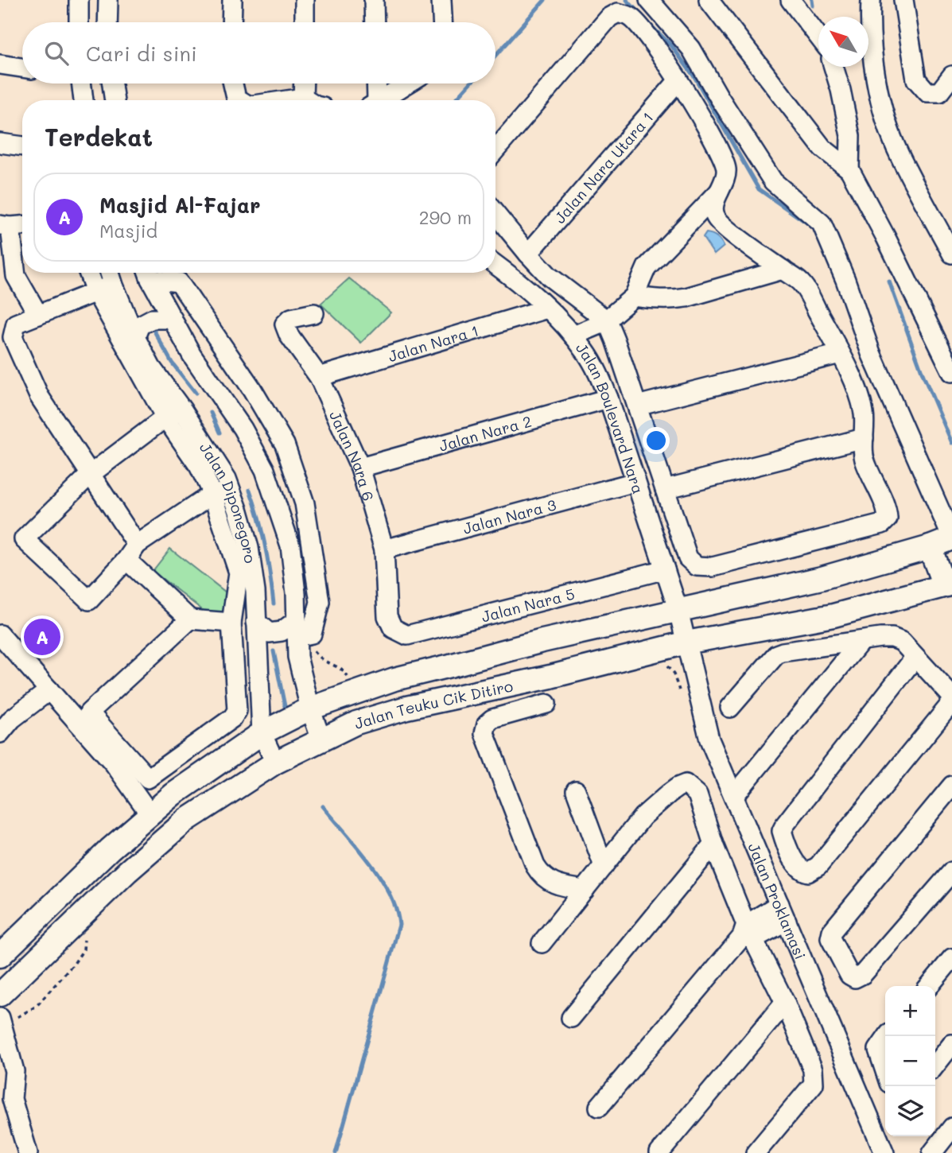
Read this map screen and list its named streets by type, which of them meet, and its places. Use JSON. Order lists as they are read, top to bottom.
{
  "streets": {
    "main road": ["Jalan Teuku Cik Ditiro"],
    "street": [
      "Jalan Nara Utara 1",
      "Jalan Nara 1",
      "Jalan Boulevard Nara",
      "Jalan Nara 2",
      "Jalan Nara 6",
      "Jalan Diponegoro",
      "Jalan Nara 3",
      "Jalan Nara 5",
      "Jalan Proklamasi"
    ]
  },
  "crossings": [
    ["Jalan Nara 1", "Jalan Boulevard Nara"],
    ["Jalan Nara 1", "Jalan Nara 6"],
    ["Jalan Boulevard Nara", "Jalan Nara 2"],
    ["Jalan Boulevard Nara", "Jalan Nara 3"],
    ["Jalan Boulevard Nara", "Jalan Nara 5"],
    ["Jalan Boulevard Nara", "Jalan Teuku Cik Ditiro"],
    ["Jalan Boulevard Nara", "Jalan Proklamasi"],
    ["Jalan Nara 2", "Jalan Nara 6"],
    ["Jalan Nara 6", "Jalan Nara 3"],
    ["Jalan Nara 6", "Jalan Nara 5"],
    ["Jalan Diponegoro", "Jalan Teuku Cik Ditiro"],
    ["Jalan Teuku Cik Ditiro", "Jalan Proklamasi"]
  ],
  "north": "top left",
  "page": {
    "search": "Cari di sini",
    "heading": "Terdekat",
    "list": [
      {
        "mark": "A",
        "name": "Masjid Al-Fajar",
        "note": "Masjid",
        "value": "290 m"
      }
    ],
    "pins": "A",
    "map_buttons": ["+", "−"]
  }
}
